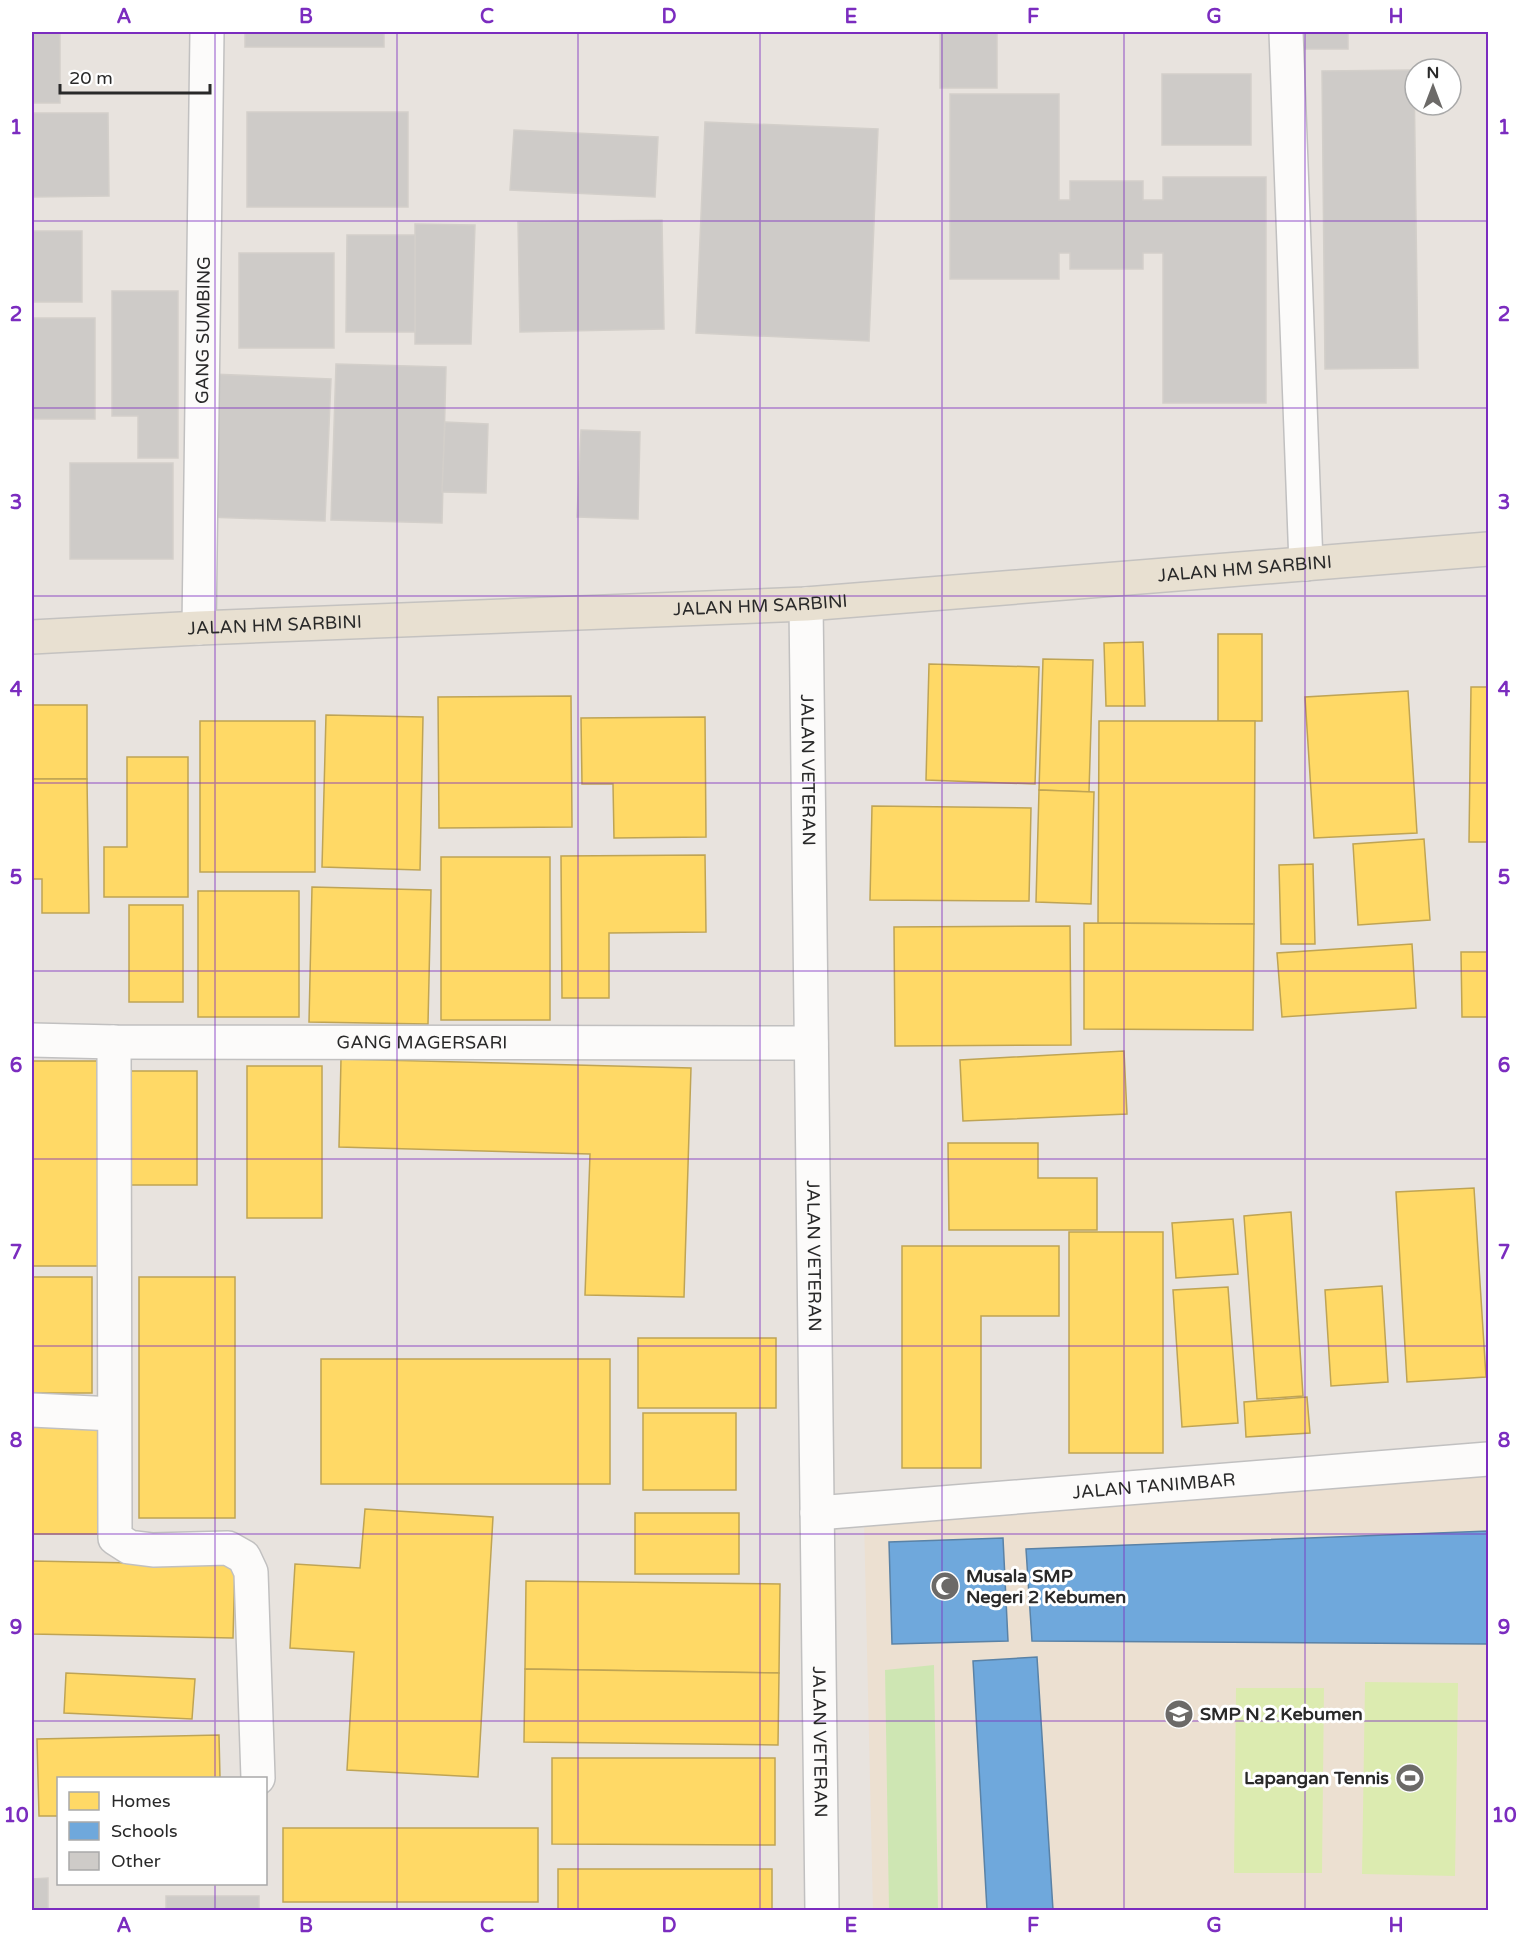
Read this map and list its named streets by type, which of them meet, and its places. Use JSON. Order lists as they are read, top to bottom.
{
  "streets": {
    "main road": ["JALAN HM SARBINI"],
    "street": [
      "GANG SUMBING",
      "JALAN VETERAN",
      "GANG MAGERSARI",
      "JALAN TANIMBAR"
    ]
  },
  "crossings": [
    ["GANG SUMBING", "JALAN HM SARBINI"],
    ["JALAN HM SARBINI", "JALAN VETERAN"],
    ["JALAN VETERAN", "GANG MAGERSARI"],
    ["JALAN VETERAN", "JALAN TANIMBAR"]
  ],
  "places": {
    "mosque": ["Musala SMP Negeri 2 Kebumen"],
    "school or university": ["SMP N 2 Kebumen"],
    "sports": ["Lapangan Tennis"]
  },
  "legend": ["Homes", "Schools", "Other"],
  "scale_bar": "20 m",
  "north": "top",
  "grid": {
    "columns": [
      "A",
      "B",
      "C",
      "D",
      "E",
      "F",
      "G",
      "H"
    ],
    "rows": [
      "1",
      "2",
      "3",
      "4",
      "5",
      "6",
      "7",
      "8",
      "9",
      "10"
    ]
  }
}
